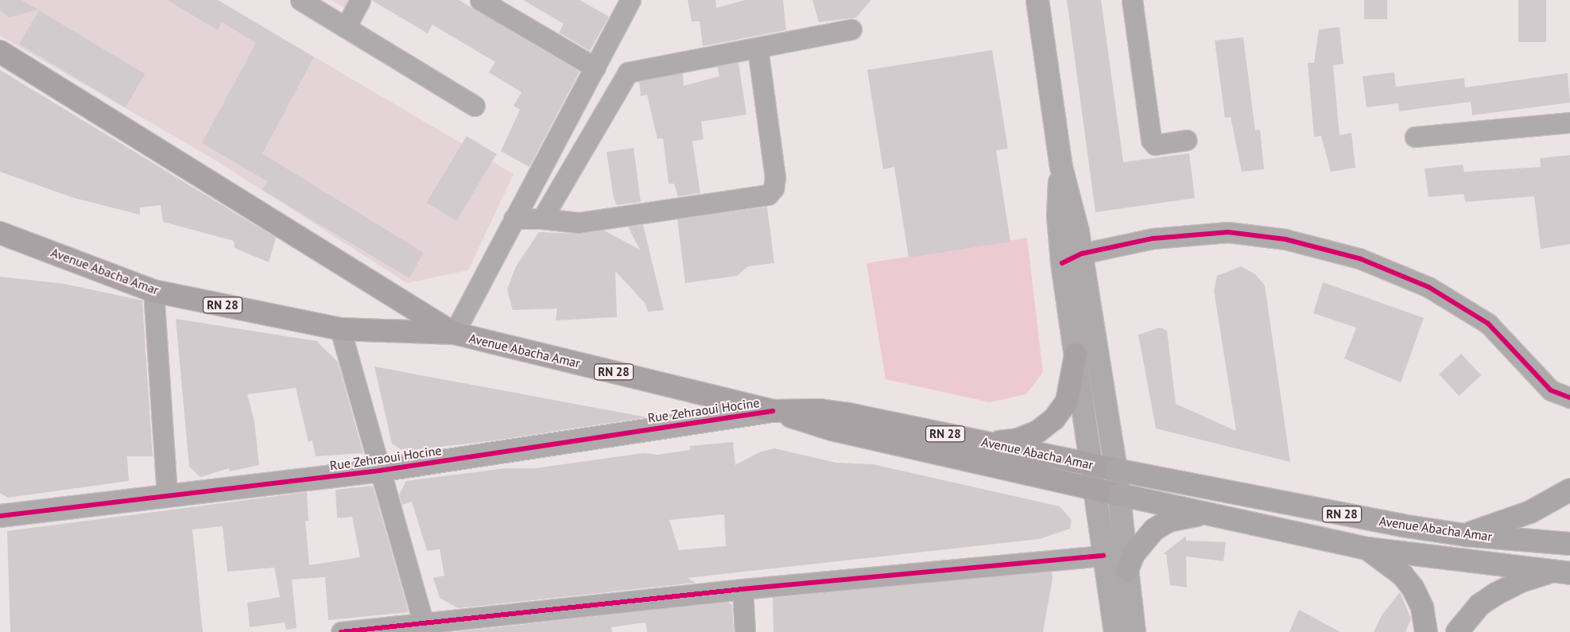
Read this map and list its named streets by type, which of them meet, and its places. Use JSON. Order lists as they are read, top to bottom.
{
  "streets": {
    "highway": ["Avenue Abacha Amar", "RN 28"],
    "street": ["Rue Zehraoui Hocine"]
  },
  "crossings": [
    ["Avenue Abacha Amar", "Rue Zehraoui Hocine"]
  ]
}
